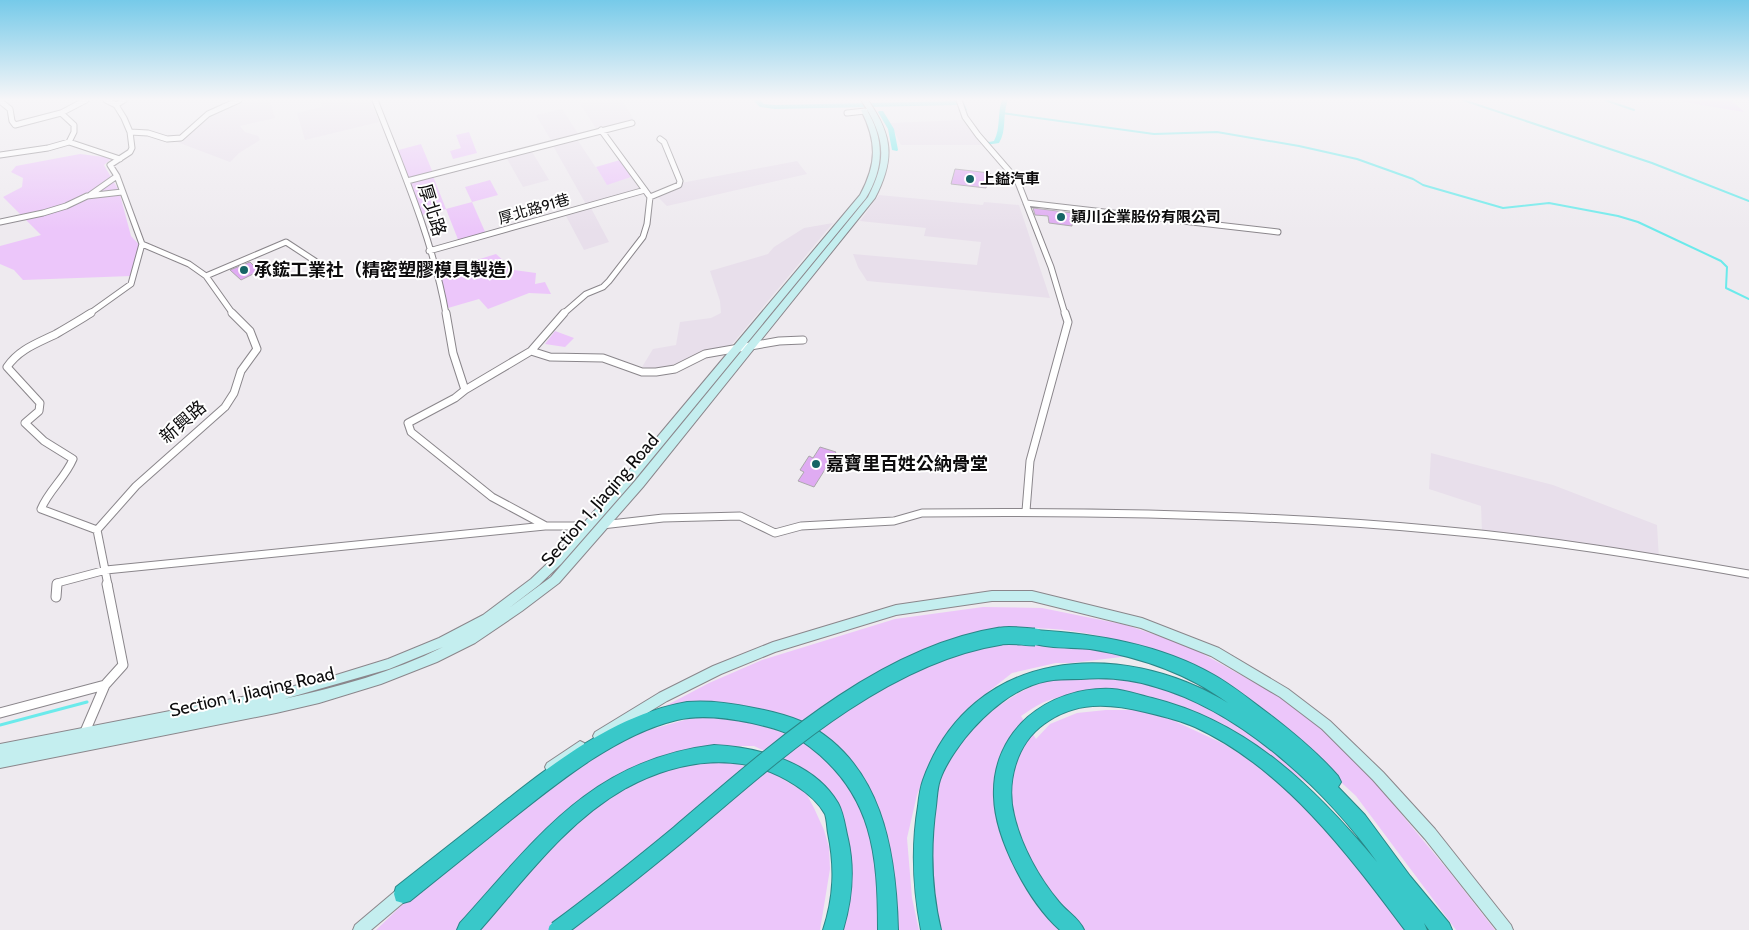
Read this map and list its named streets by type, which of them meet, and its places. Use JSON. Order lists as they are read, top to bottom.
{
  "streets": {
    "street": [
      "厚北路91巷",
      "厚北路",
      "新興路",
      "Section 1, Jiaqing Road"
    ]
  },
  "crossings": [
    ["厚北路91巷", "厚北路"]
  ],
  "places": [
    "上鎰汽車",
    "穎川企業股份有限公司",
    "承鋐工業社（精密塑膠模具製造）",
    "嘉寶里百姓公納骨堂"
  ]
}
